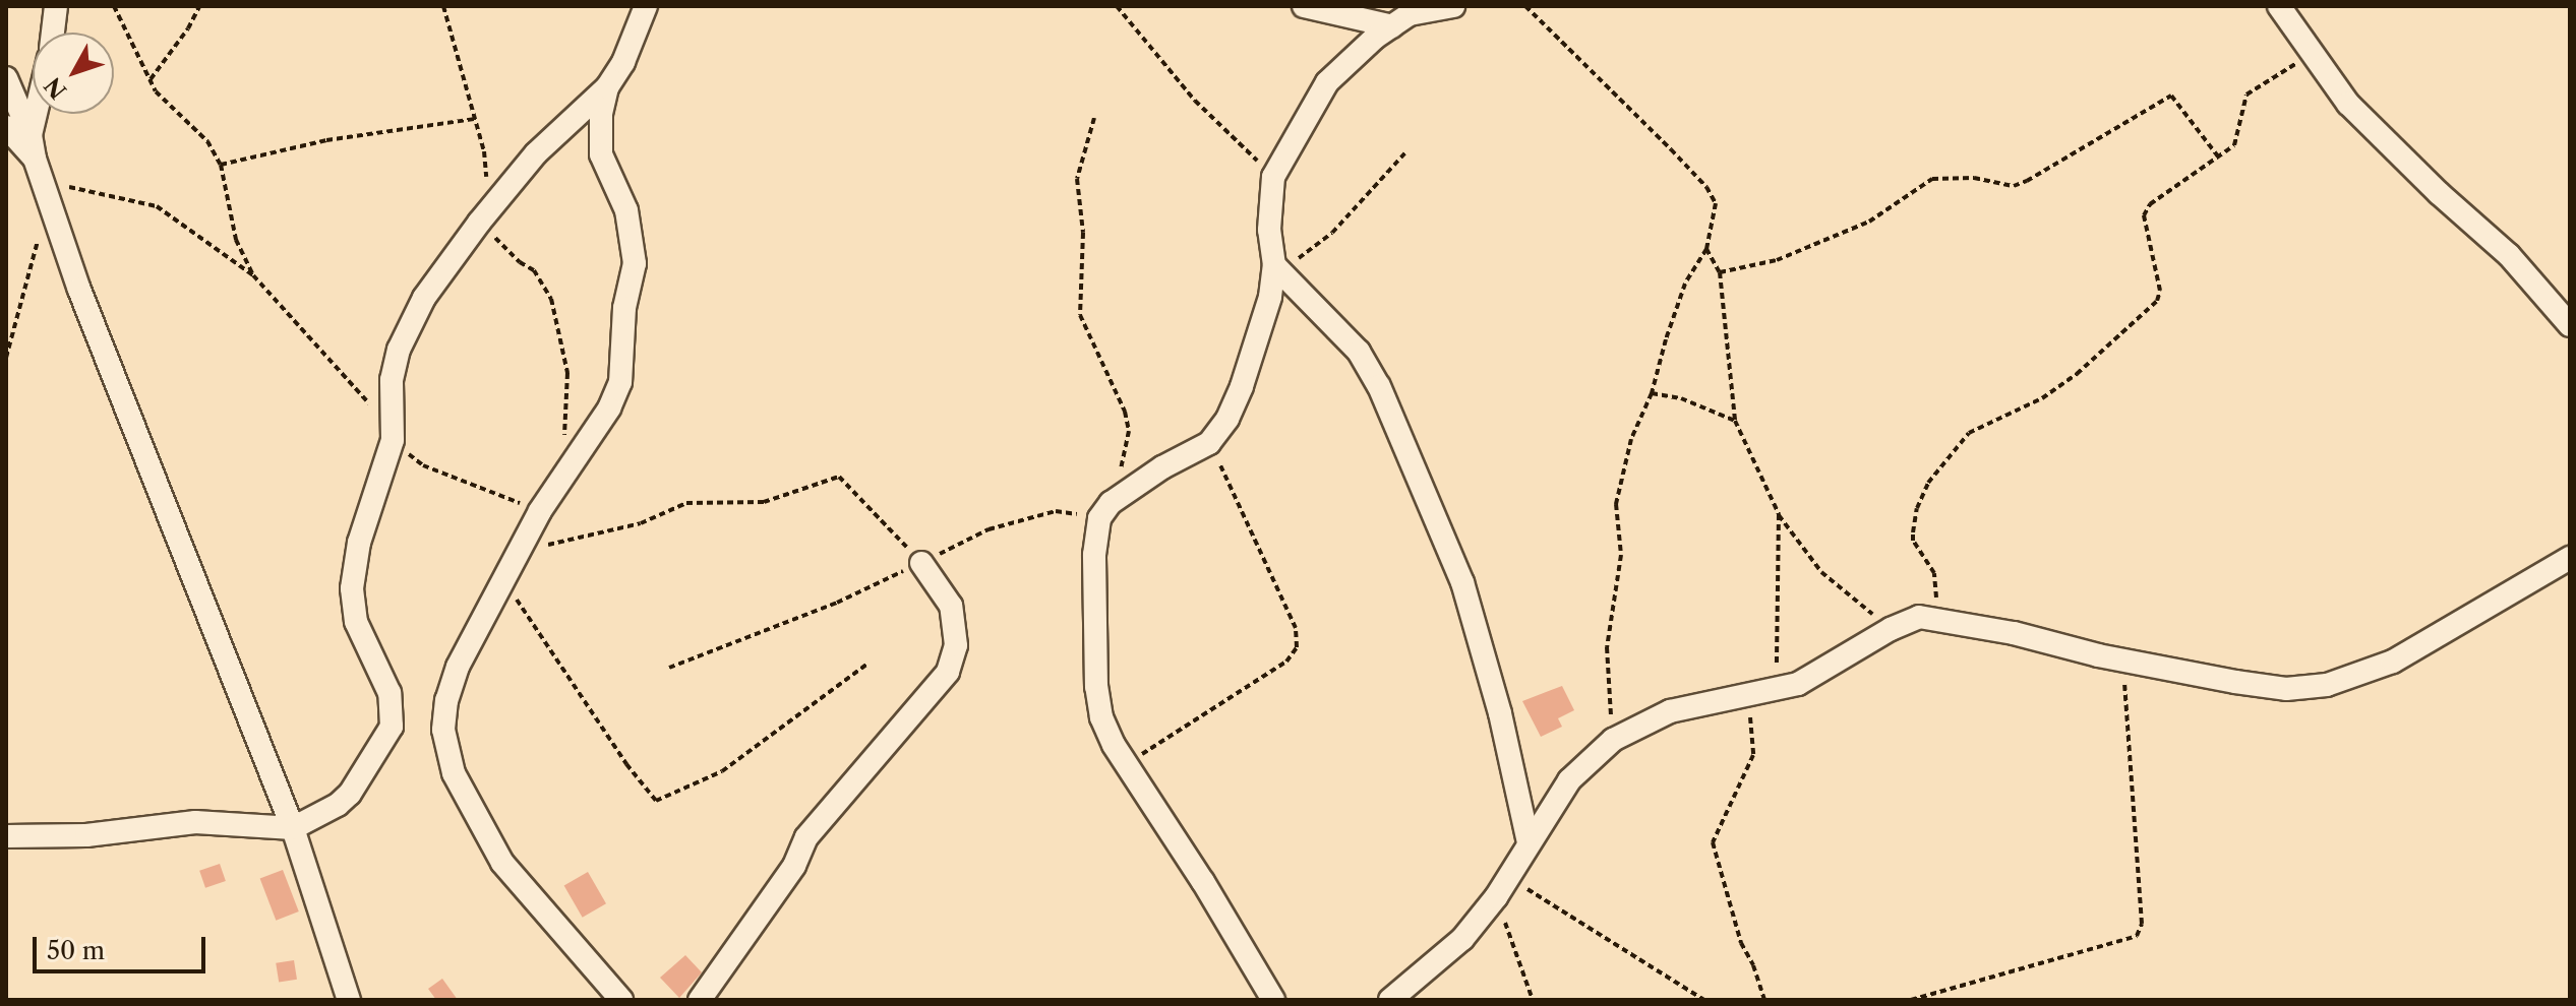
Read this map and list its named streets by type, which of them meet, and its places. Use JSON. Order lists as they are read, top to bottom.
{
  "scale_bar": "50 m",
  "north": "bottom left"
}
